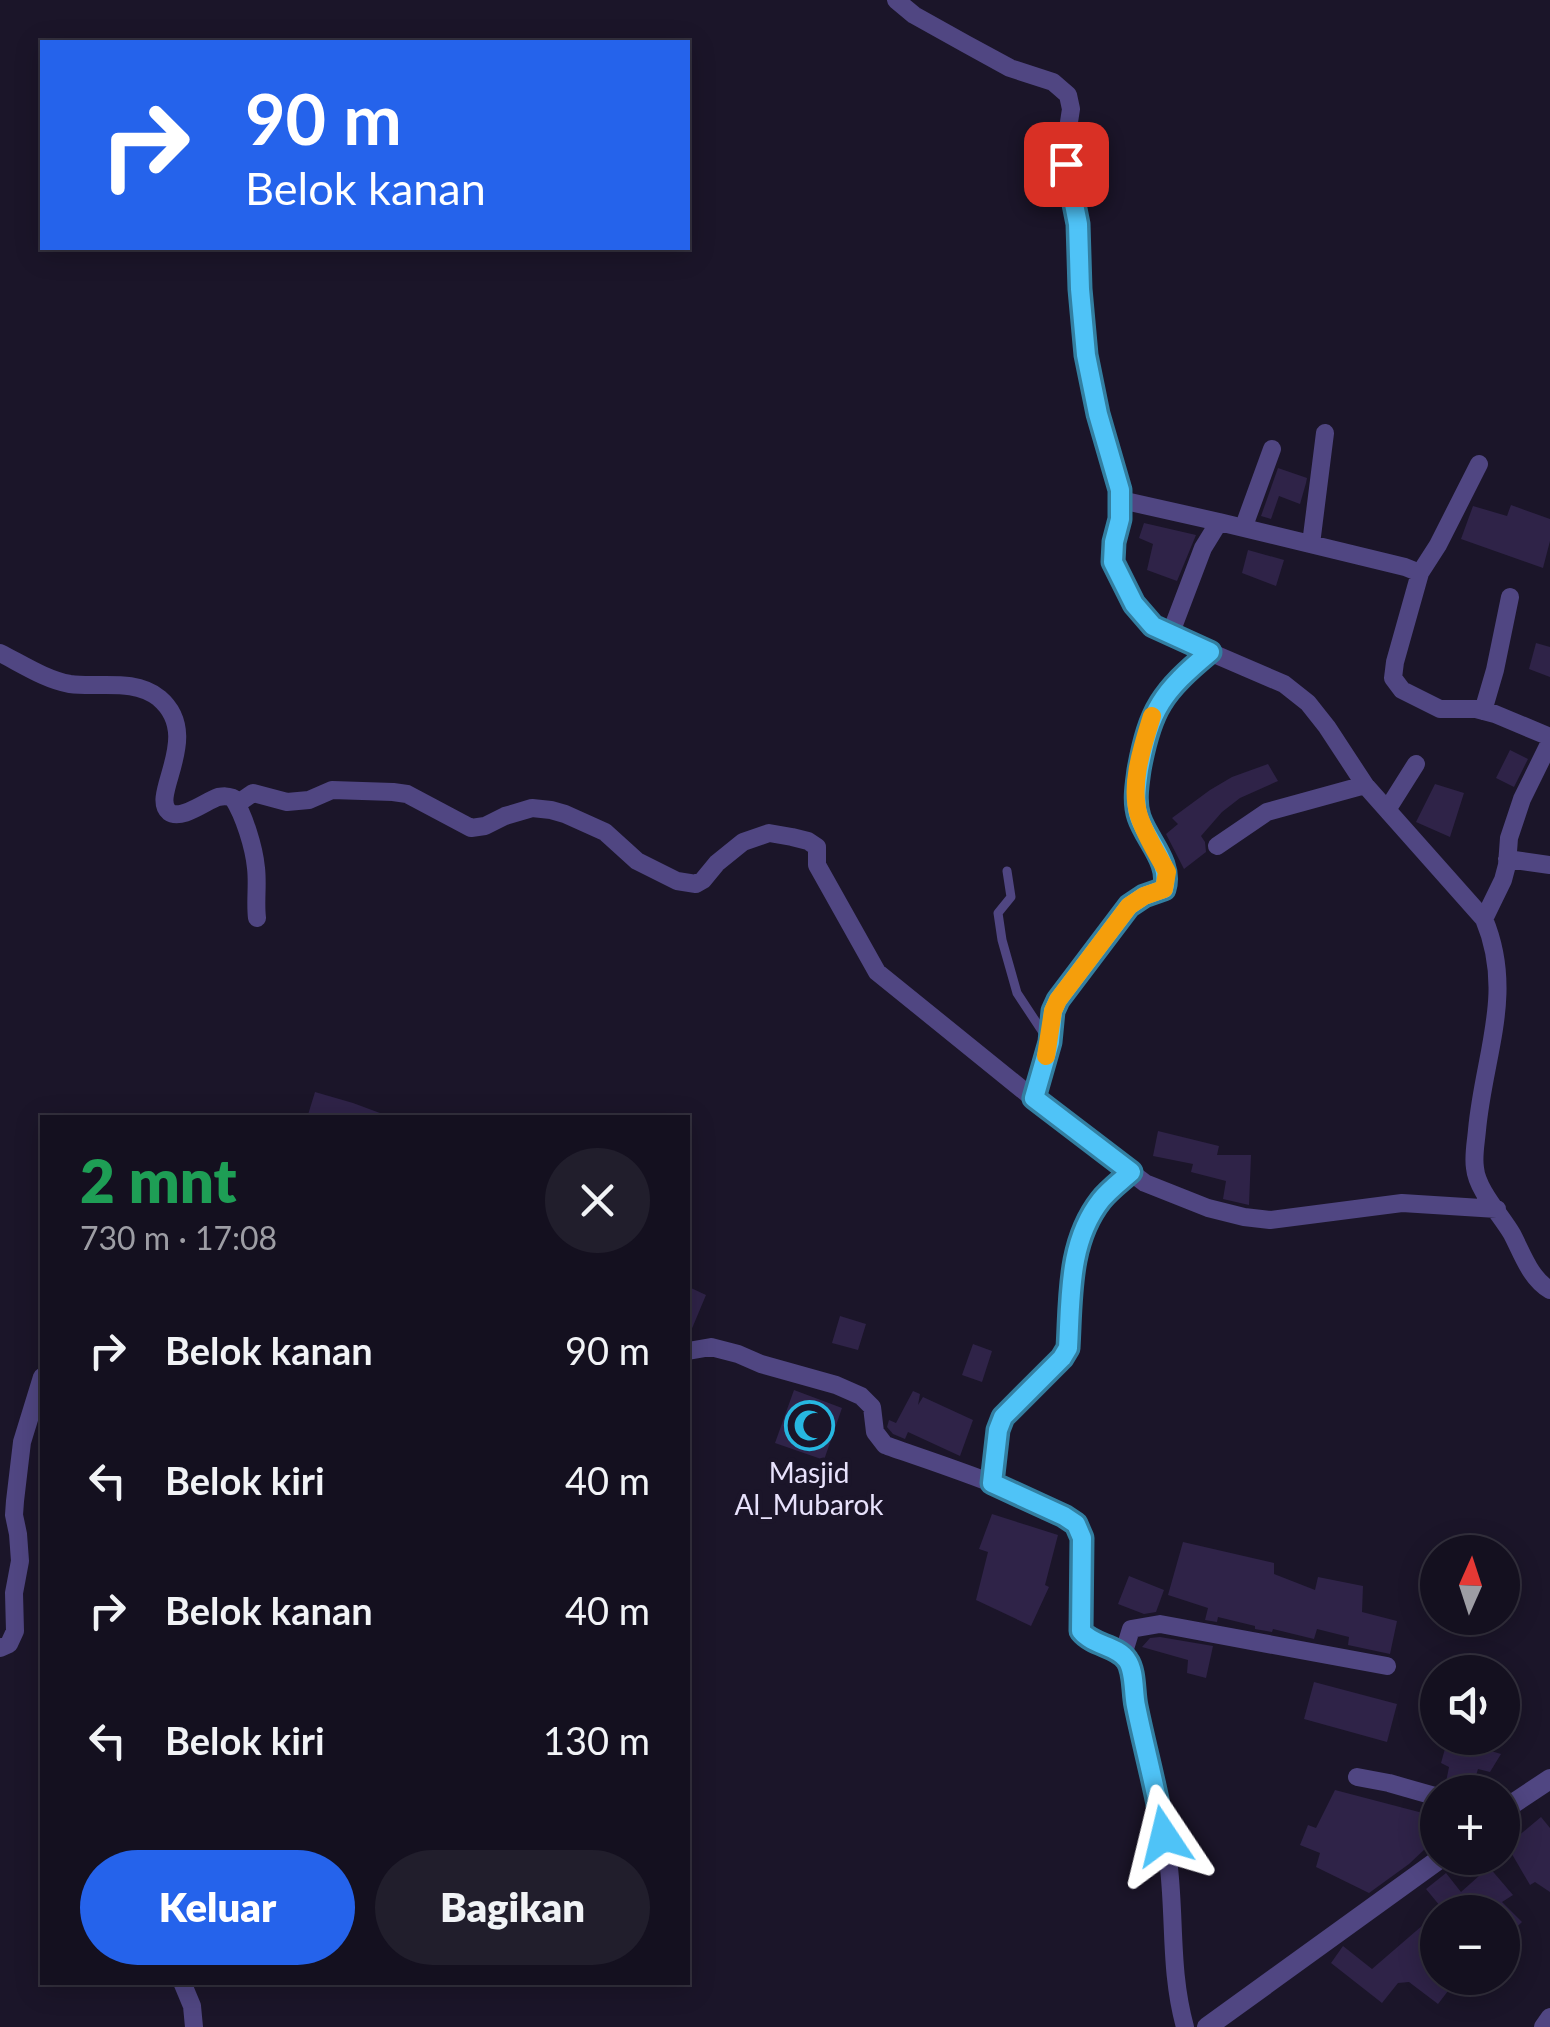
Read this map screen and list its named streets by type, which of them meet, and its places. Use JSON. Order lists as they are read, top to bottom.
{
  "places": {
    "mosque": ["Masjid Al_Mubarok"]
  },
  "north": "top",
  "page": {
    "turn": ["90 m", "Belok kanan"],
    "heading": ["2 mnt", "730 m · 17:08"],
    "list": [
      {
        "name": "Belok kanan",
        "value": "90 m"
      },
      {
        "name": "Belok kiri",
        "value": "40 m"
      },
      {
        "name": "Belok kanan",
        "value": "40 m"
      },
      {
        "name": "Belok kiri",
        "value": "130 m"
      }
    ],
    "map_buttons": ["+", "−"],
    "buttons": ["Keluar", "Bagikan"]
  }
}
